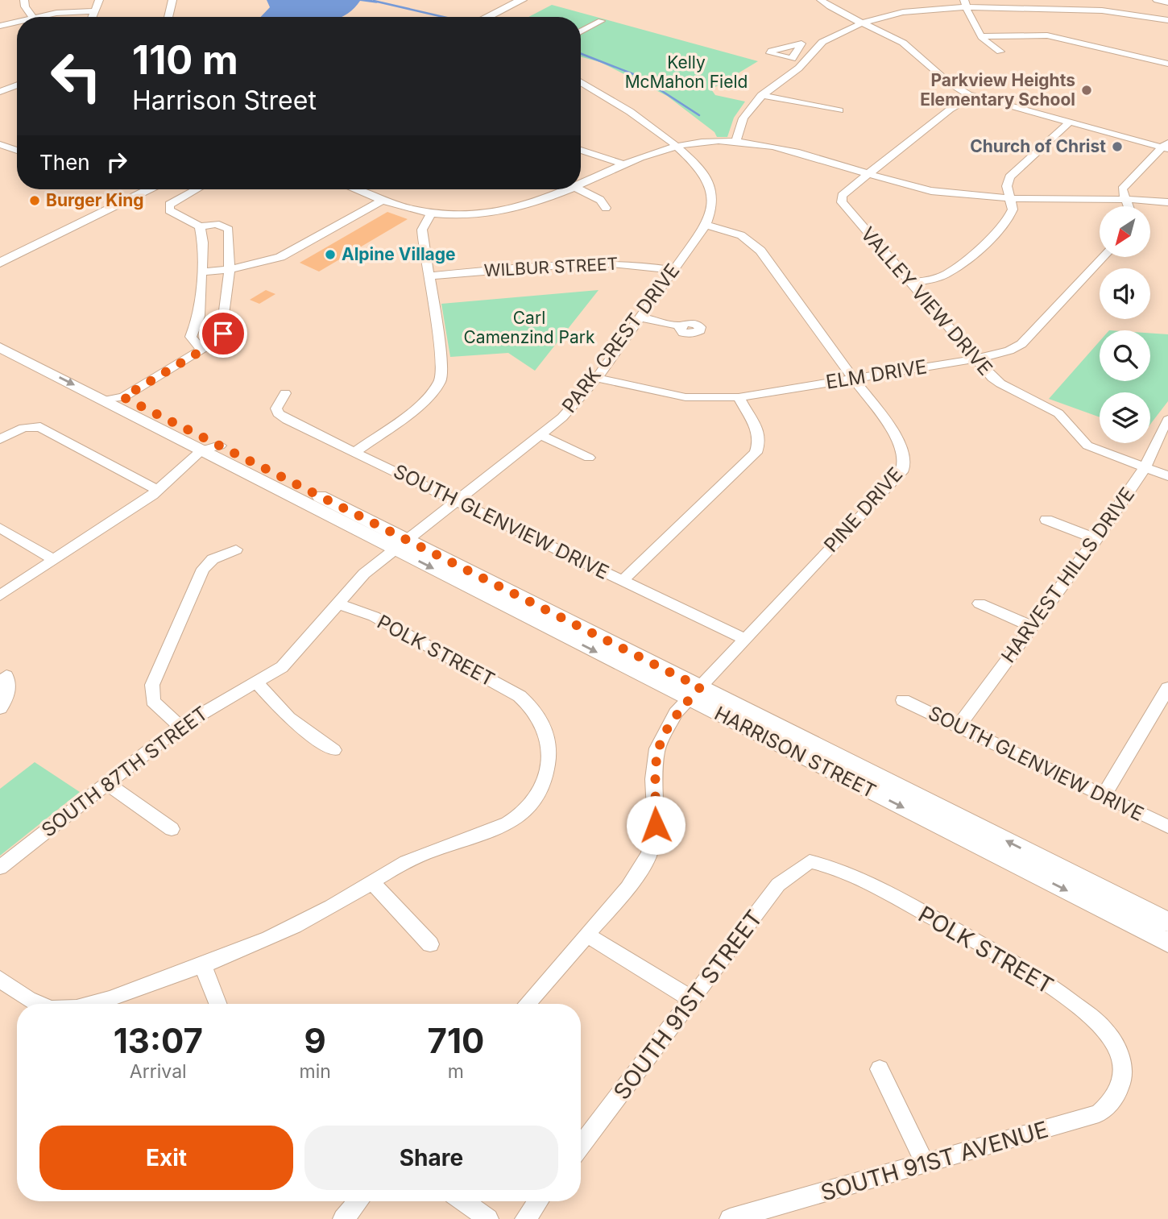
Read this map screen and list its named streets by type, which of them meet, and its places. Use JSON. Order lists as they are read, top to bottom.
{
  "streets": {
    "main road": ["HARRISON STREET"],
    "street": [
      "WILBUR STREET",
      "VALLEY VIEW DRIVE",
      "PARK CREST DRIVE",
      "ELM DRIVE",
      "PINE DRIVE",
      "SOUTH GLENVIEW DRIVE",
      "HARVEST HILLS DRIVE",
      "POLK STREET",
      "SOUTH 87TH STREET",
      "SOUTH 91ST STREET",
      "SOUTH 91ST AVENUE"
    ]
  },
  "crossings": [
    ["WILBUR STREET", "PARK CREST DRIVE"],
    ["VALLEY VIEW DRIVE", "ELM DRIVE"],
    ["VALLEY VIEW DRIVE", "HARVEST HILLS DRIVE"],
    ["PARK CREST DRIVE", "ELM DRIVE"],
    ["PARK CREST DRIVE", "PINE DRIVE"],
    ["PARK CREST DRIVE", "SOUTH GLENVIEW DRIVE"],
    ["PARK CREST DRIVE", "HARRISON STREET"],
    ["PARK CREST DRIVE", "SOUTH 87TH STREET"],
    ["ELM DRIVE", "PINE DRIVE"],
    ["PINE DRIVE", "SOUTH GLENVIEW DRIVE"],
    ["PINE DRIVE", "HARRISON STREET"],
    ["SOUTH GLENVIEW DRIVE", "HARVEST HILLS DRIVE"],
    ["POLK STREET", "SOUTH 87TH STREET"],
    ["POLK STREET", "SOUTH 91ST STREET"],
    ["POLK STREET", "SOUTH 91ST AVENUE"],
    ["HARRISON STREET", "SOUTH 87TH STREET"]
  ],
  "parks": ["Kelly McMahon Field", "Carl Camenzind Park"],
  "places": [
    "Parkview Heights Elementary School",
    "Church of Christ",
    "Burger King",
    "Alpine Village"
  ],
  "north": "bottom left",
  "page": {
    "turn": ["110 m", "Harrison Street"],
    "then": "Then",
    "eta": [
      "13:07",
      "Arrival",
      "9",
      "min",
      "710",
      "m"
    ],
    "buttons": ["Exit", "Share"]
  }
}
